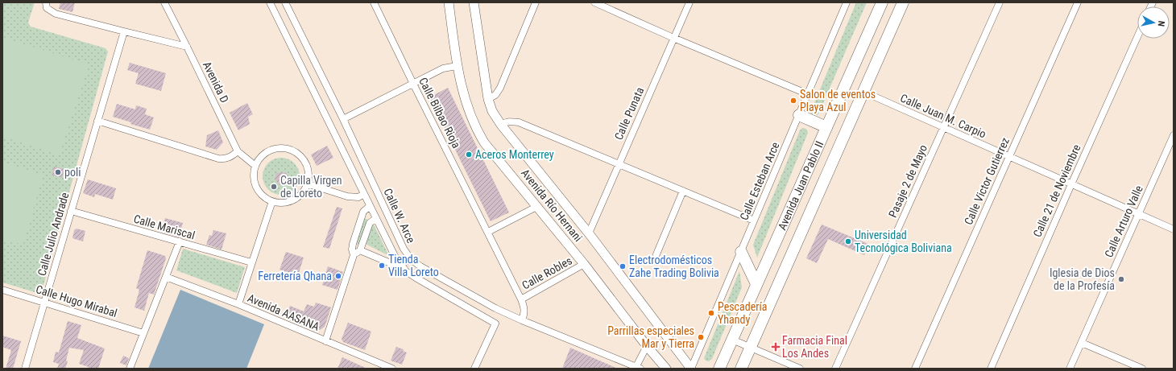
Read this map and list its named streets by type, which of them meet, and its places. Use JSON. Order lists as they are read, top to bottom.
{
  "streets": {
    "highway": ["Avenida Juan Pablo II"],
    "street": [
      "Avenida D",
      "Calle Bilbao Rioja",
      "Calle Punata",
      "Calle Juan M. Carpio",
      "Calle Esteban Arce",
      "Pasaje 2 de Mayo",
      "Calle Victor Gutierrez",
      "Calle 21 de Noviembre",
      "Avenida Río Hernani",
      "Calle W. Arce",
      "Calle Arturo Valle",
      "Calle Mariscal",
      "Calle Julio Andrade",
      "Calle Robles",
      "Calle Hugo Mirabal",
      "Avenida AASANA"
    ]
  },
  "crossings": [
    ["Calle Bilbao Rioja", "Calle W. Arce"],
    ["Calle Bilbao Rioja", "Calle Robles"],
    ["Calle Punata", "Avenida Río Hernani"],
    ["Calle Juan M. Carpio", "Pasaje 2 de Mayo"],
    ["Calle Juan M. Carpio", "Calle Victor Gutierrez"],
    ["Calle Juan M. Carpio", "Avenida Juan Pablo II"],
    ["Calle Juan M. Carpio", "Calle 21 de Noviembre"],
    ["Calle Juan M. Carpio", "Calle Arturo Valle"],
    ["Calle Esteban Arce", "Avenida Río Hernani"],
    ["Avenida Río Hernani", "Calle Robles"],
    ["Calle Mariscal", "Calle Julio Andrade"],
    ["Calle Julio Andrade", "Calle Hugo Mirabal"]
  ],
  "places": {
    "other": [
      "Salon de eventos Playa Azul",
      "Aceros Monterrey",
      "poli",
      "Capilla Virgen de Loreto",
      "Universidad Tecnológica Boliviana",
      "Tienda Villa Loreto",
      "Electrodomésticos Zahe Trading Bolivia",
      "Ferretería Qhana",
      "Iglesia de Dios de la Profesía",
      "Pescadería Yhandy",
      "Parrillas especiales Mar y Tierra"
    ],
    "health": ["Farmacia Final Los Andes"]
  },
  "north": "right"
}
